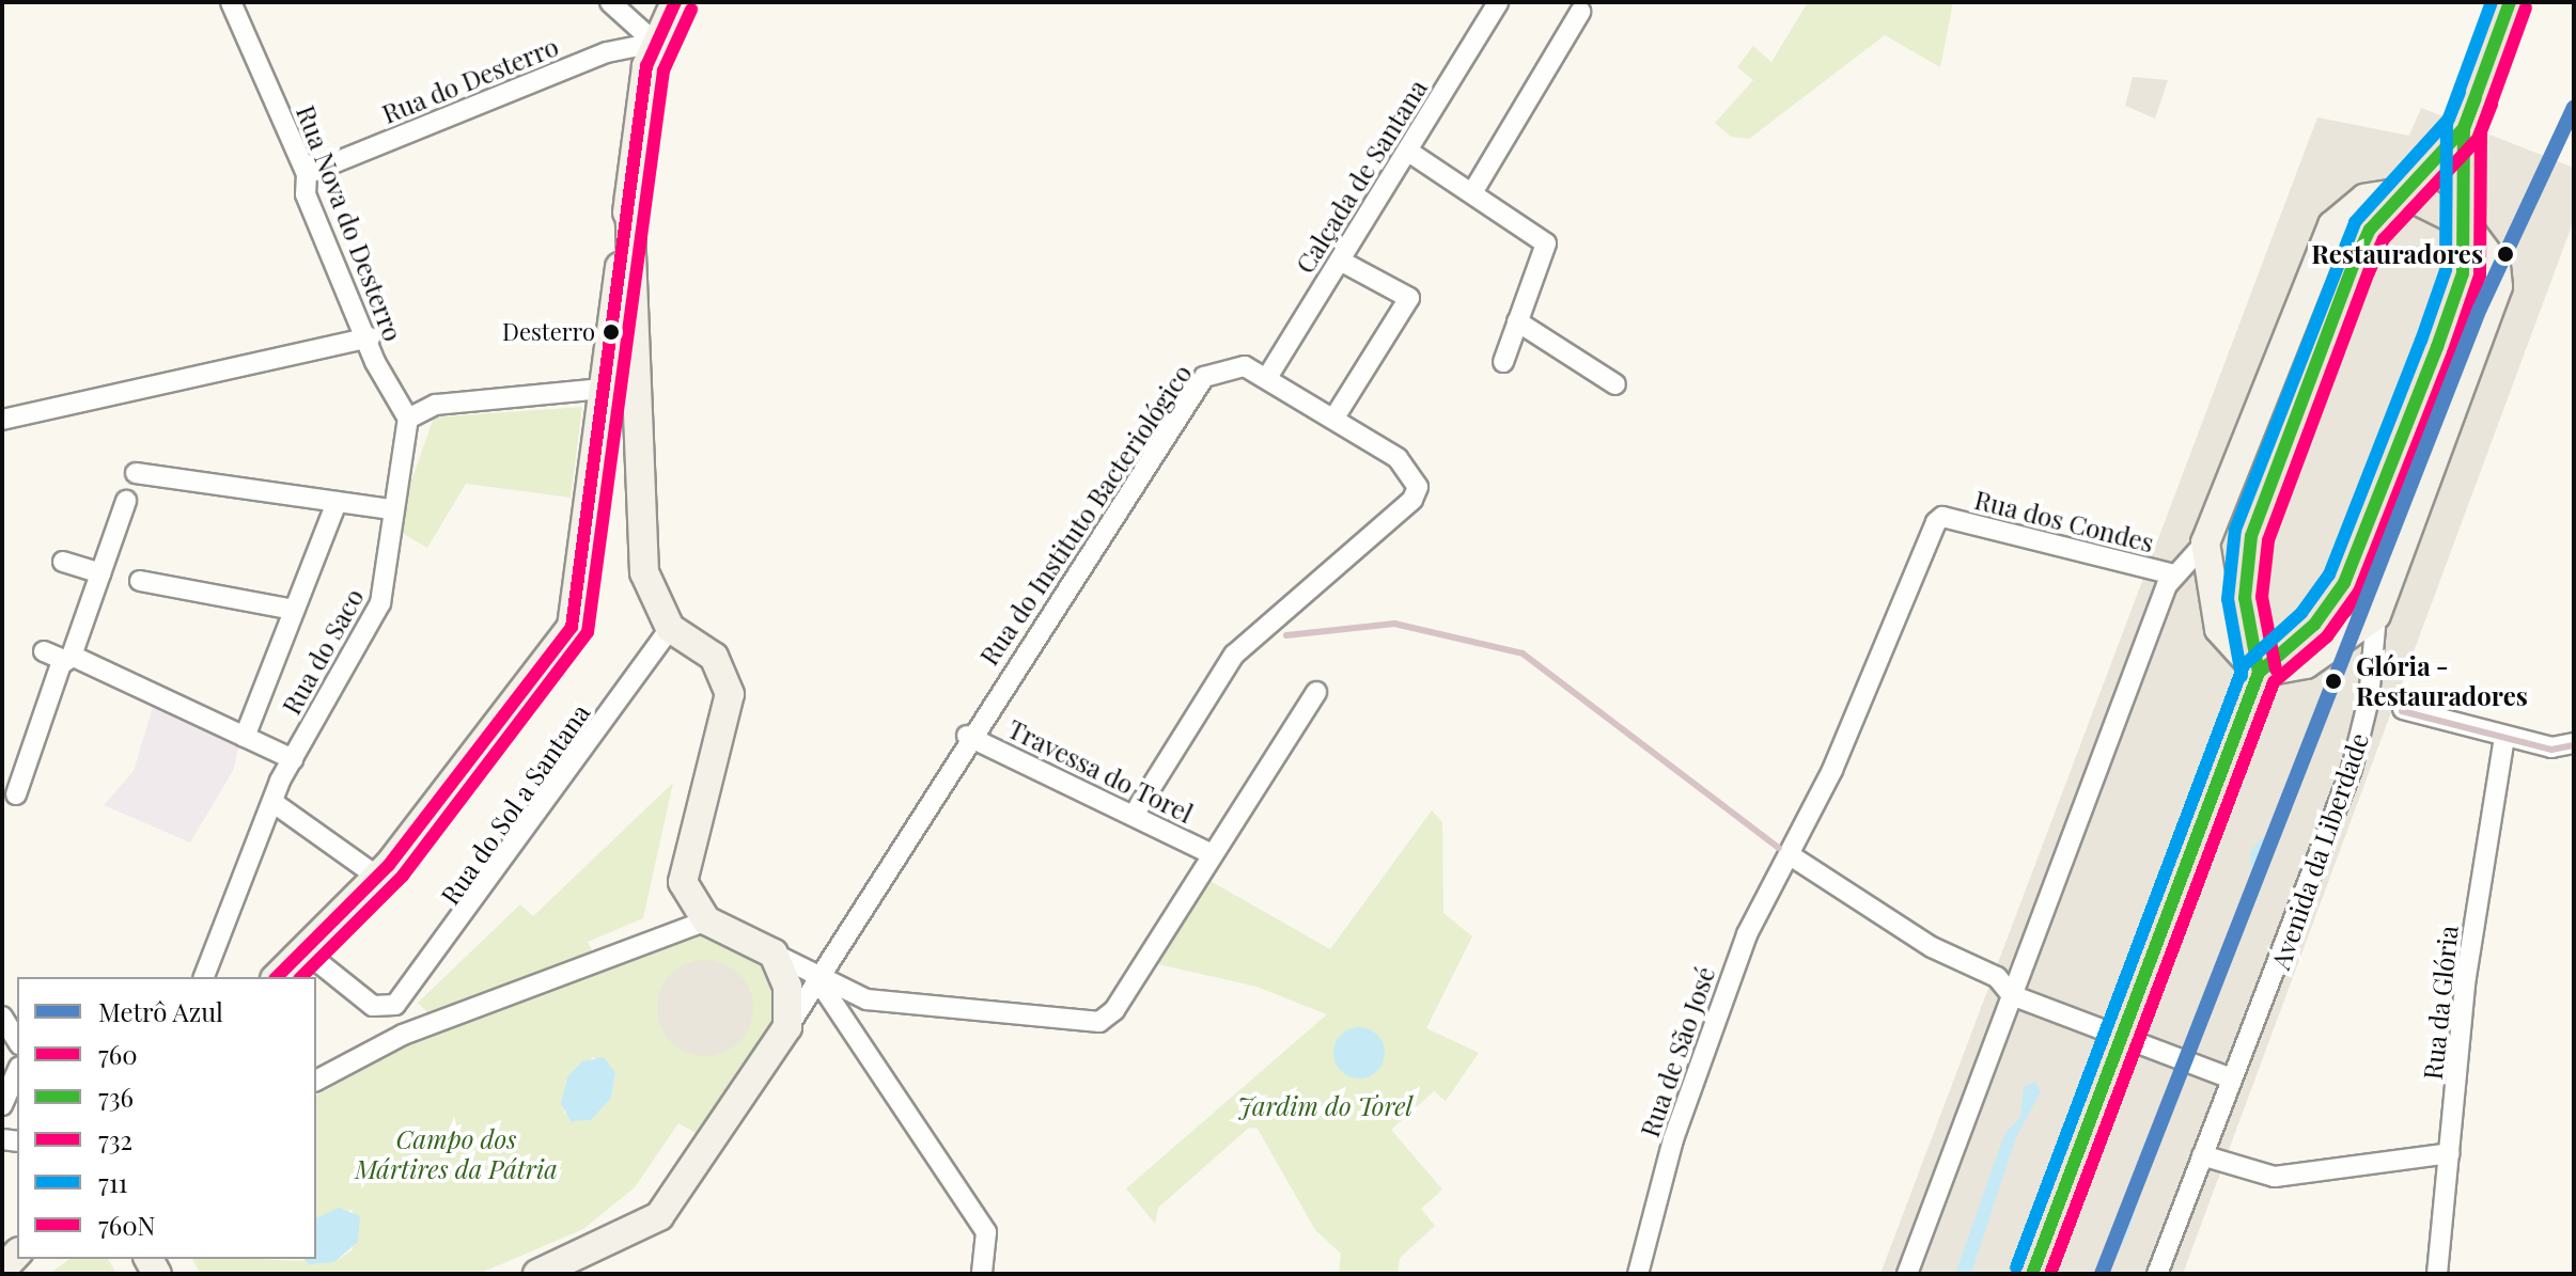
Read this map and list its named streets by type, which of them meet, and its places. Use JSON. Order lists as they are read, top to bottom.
{
  "streets": {
    "street": [
      "Rua do Desterro",
      "Calçada de Santana",
      "Rua Nova do Desterro",
      "Rua do Instituto Bacteriológico",
      "Rua dos Condes",
      "Rua do Saco",
      "Travessa do Torel",
      "Rua do Sol a Santana",
      "Avenida da Liberdade",
      "Rua da Glória",
      "Rua de São José"
    ]
  },
  "crossings": [
    ["Rua do Desterro", "Rua Nova do Desterro"],
    ["Calçada de Santana", "Rua do Instituto Bacteriológico"],
    ["Rua Nova do Desterro", "Rua do Saco"],
    ["Rua do Instituto Bacteriológico", "Travessa do Torel"],
    ["Rua dos Condes", "Rua de São José"]
  ],
  "parks": ["Jardim do Torel", "Campo dos Mártires da Pátria"],
  "places": ["Restauradores", "Desterro", "Glória - Restauradores"],
  "lines": [
    "transit line 760",
    "transit line 736",
    "transit line 711",
    "transit line 732",
    "transit line 760N",
    "metro line Azul"
  ],
  "legend": [
    "Metrô Azul",
    "760",
    "736",
    "732",
    "711",
    "760N"
  ]
}
